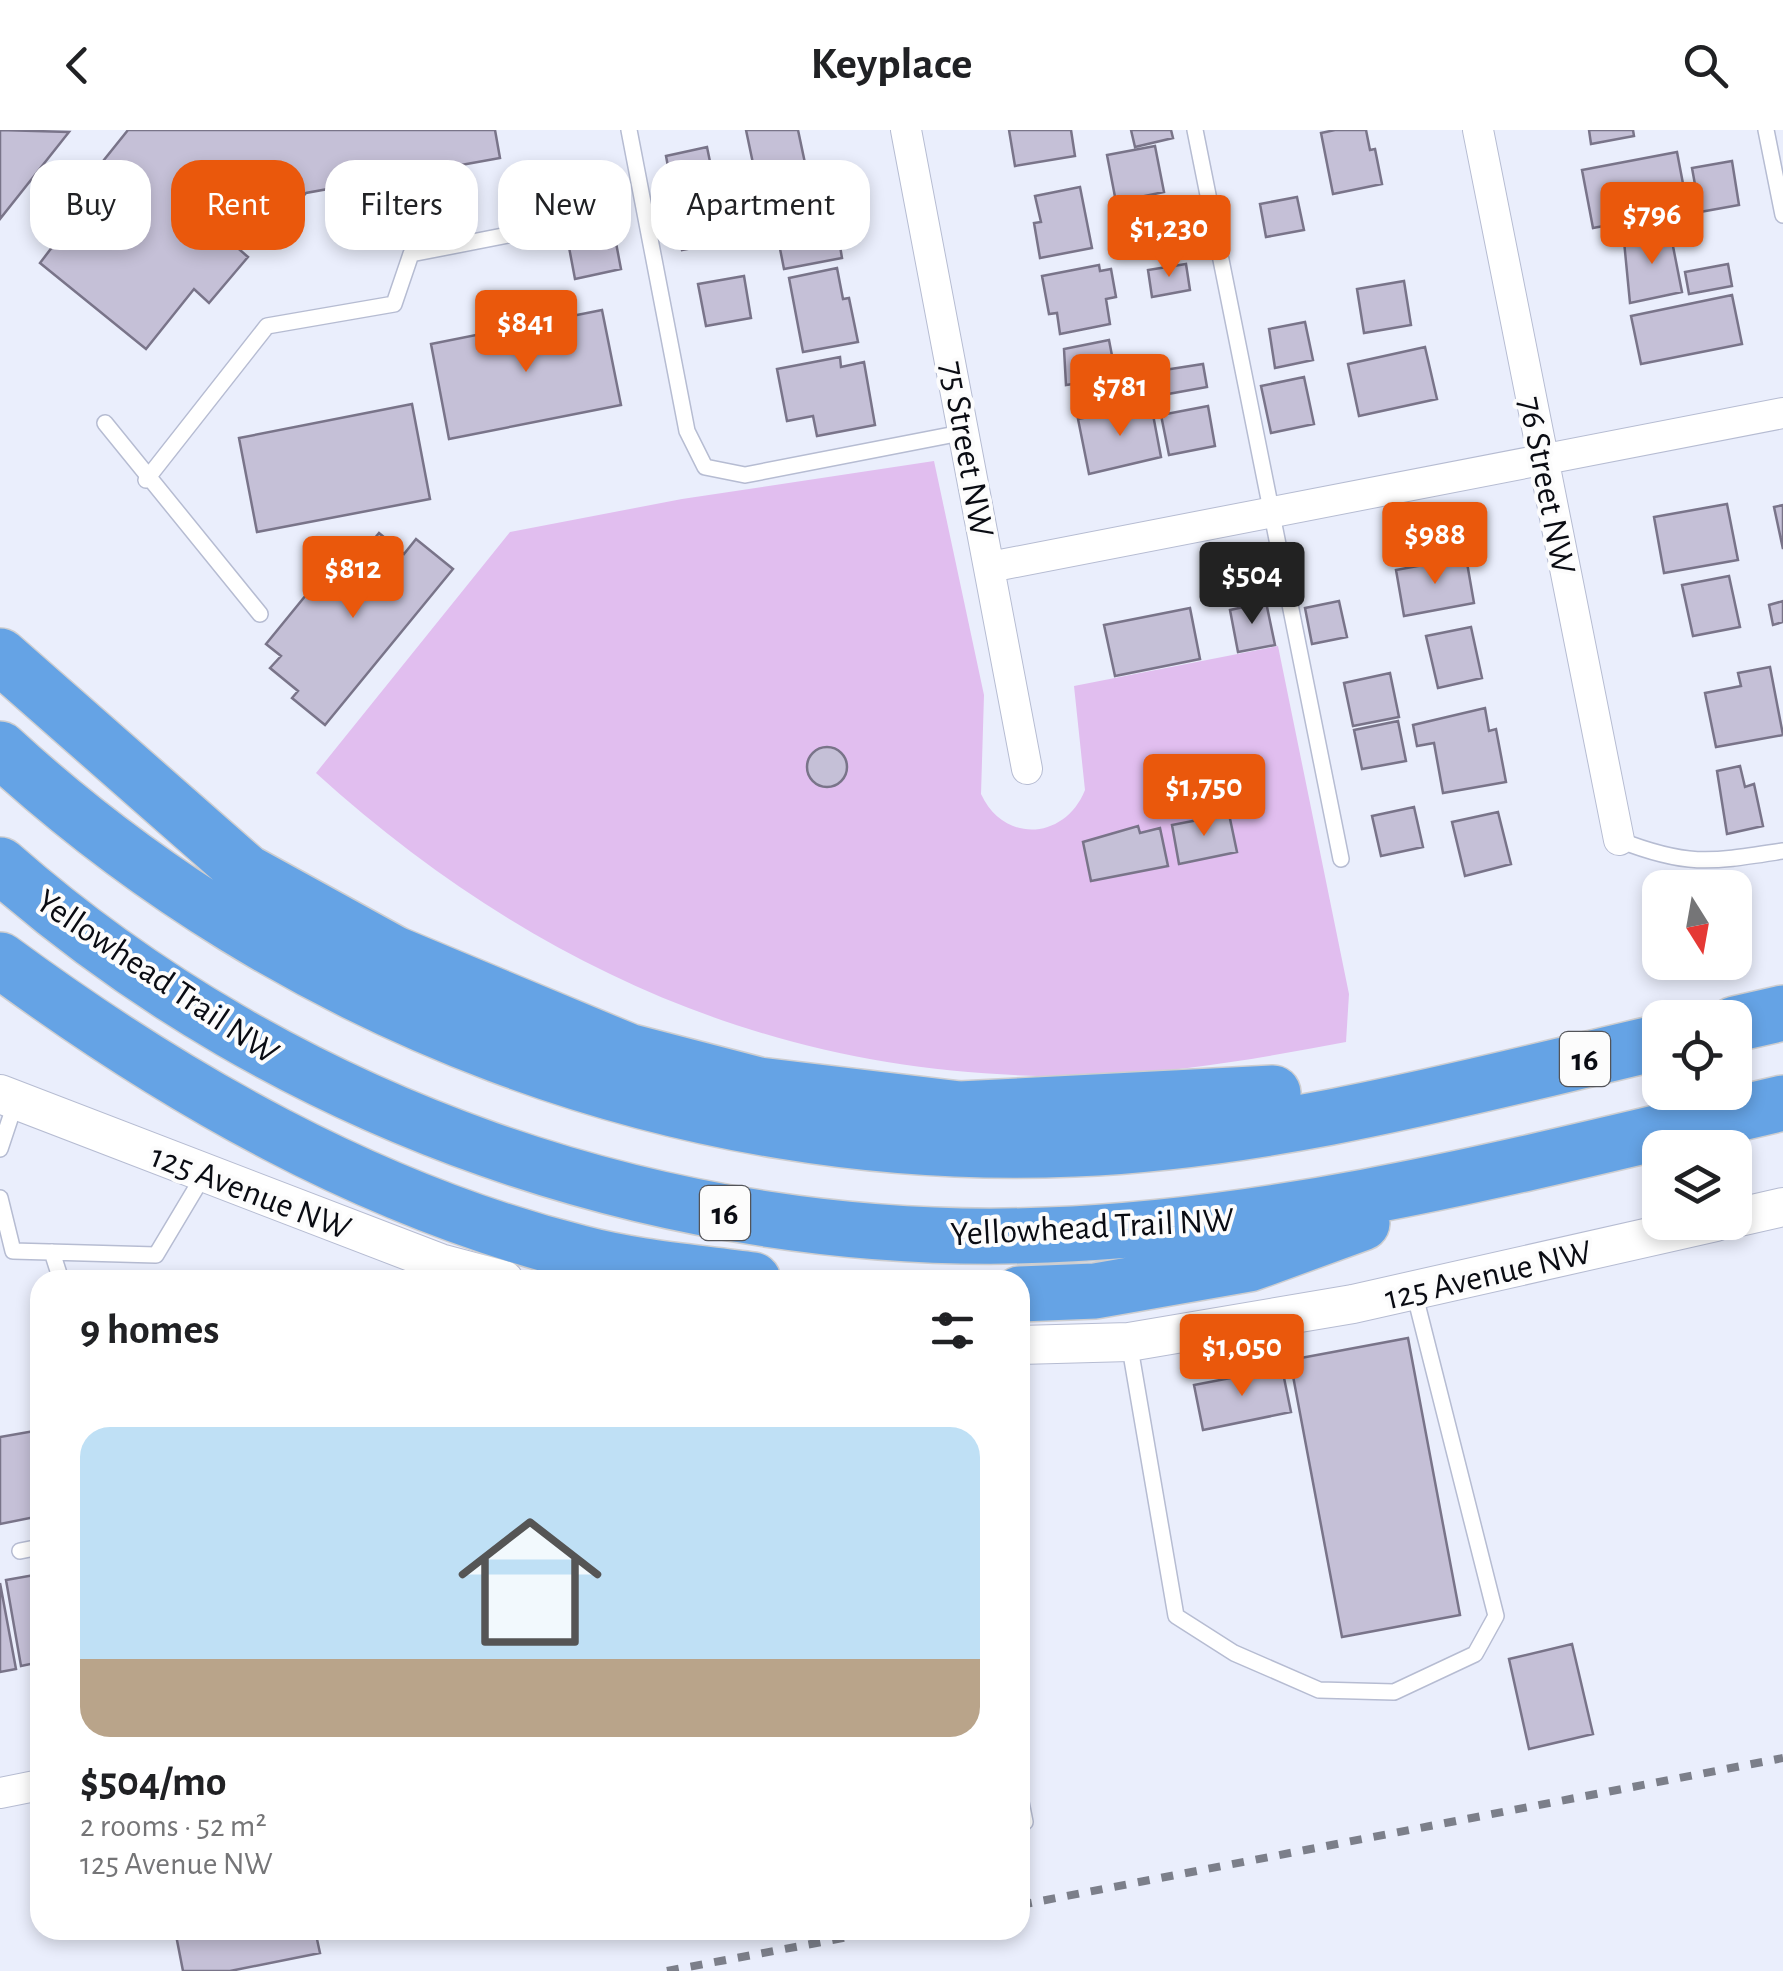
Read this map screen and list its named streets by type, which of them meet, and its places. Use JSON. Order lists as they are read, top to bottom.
{
  "streets": {
    "highway": ["Yellowhead Trail NW", "16"],
    "street": ["75 Street NW", "76 Street NW", "125 Avenue NW"]
  },
  "north": "bottom",
  "page": {
    "header": "Keyplace",
    "chip": [
      "Buy",
      "Rent",
      "Filters",
      "New",
      "Apartment"
    ],
    "price": [
      "$796",
      "$1,230",
      "$841",
      "$781",
      "$988",
      "$812",
      "$504",
      "$1,750",
      "$1,050"
    ],
    "heading": "9 homes",
    "list": [
      {
        "name": "$504/mo",
        "note": "2 rooms · 52 m² · 125 Avenue NW"
      }
    ]
  }
}
